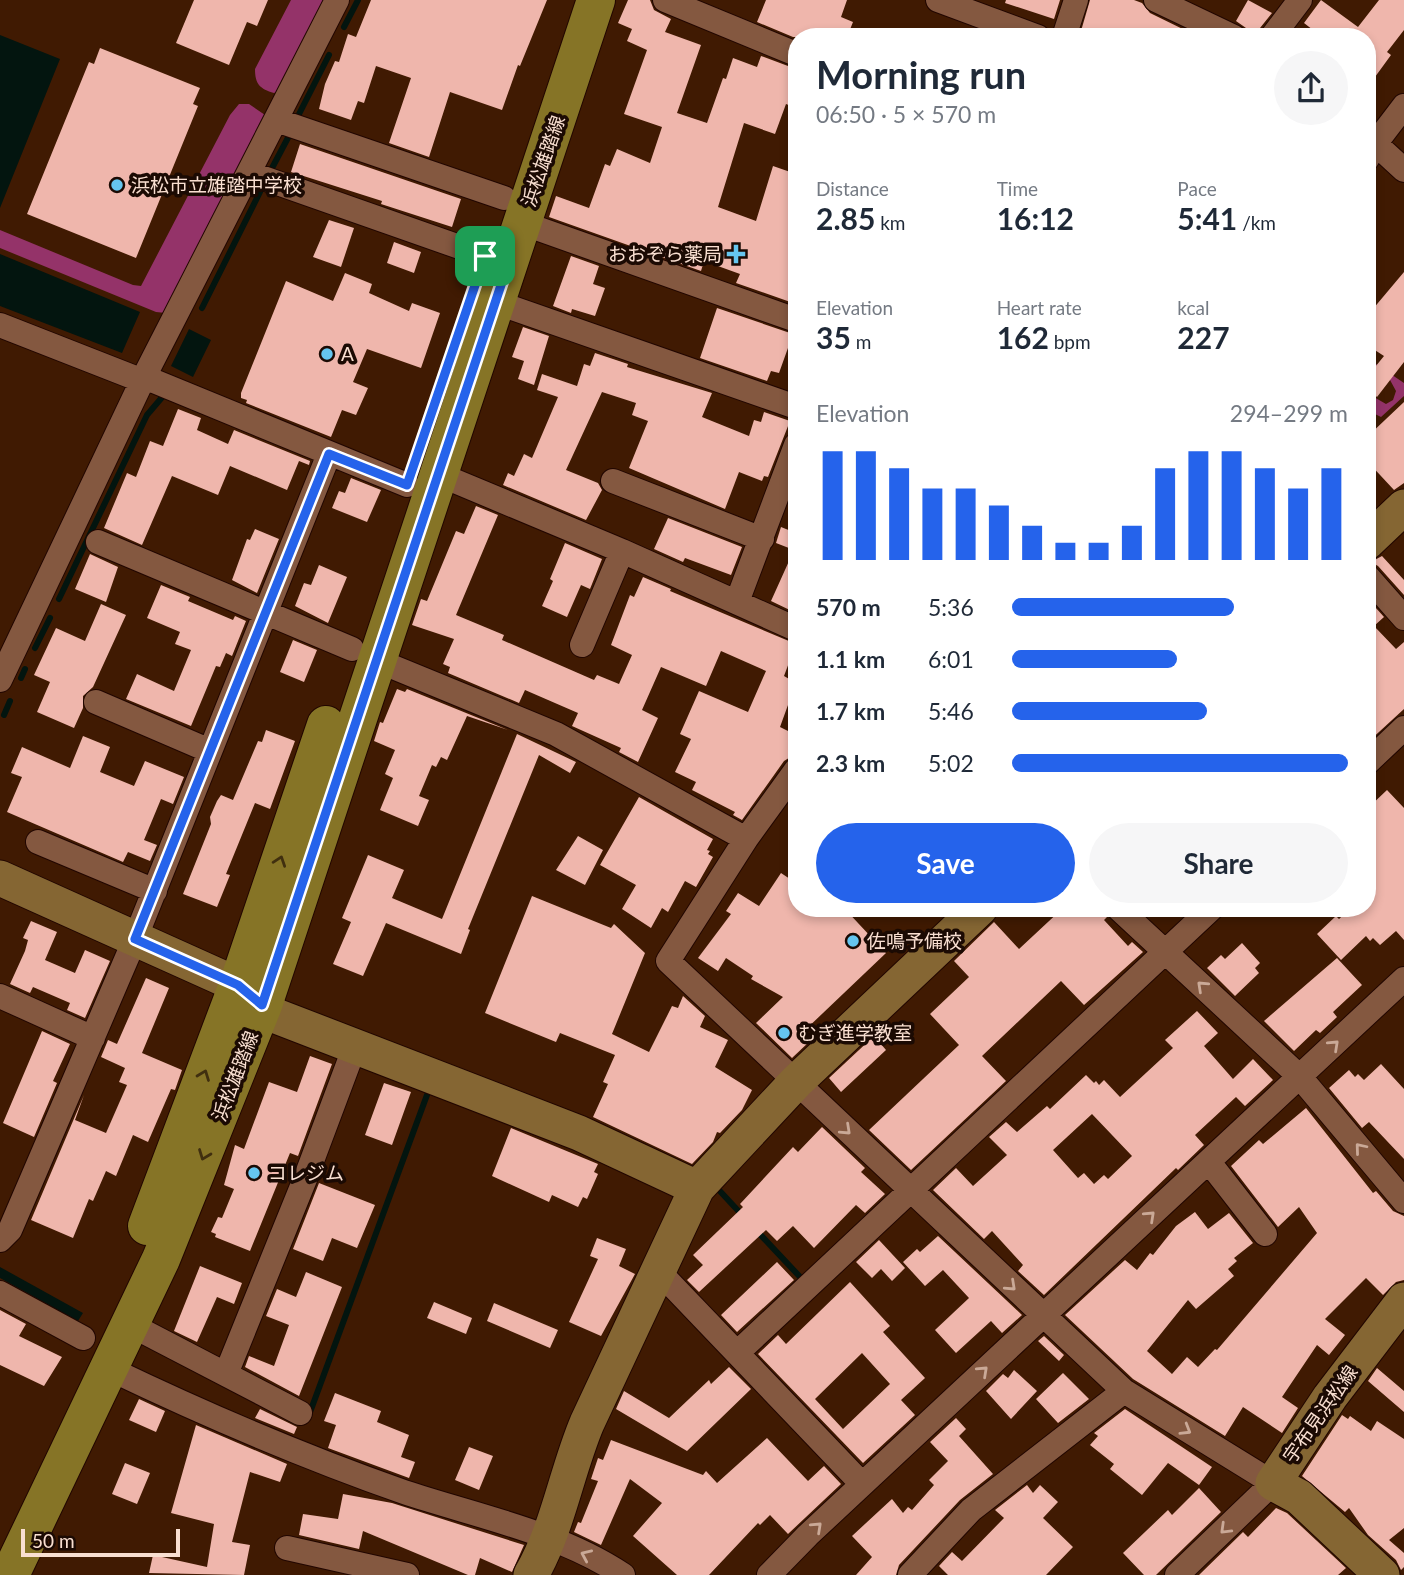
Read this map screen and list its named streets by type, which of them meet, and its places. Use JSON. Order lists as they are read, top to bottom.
{
  "streets": {
    "main road": ["浜松雄踏線"],
    "street": ["宇布見浜松線"]
  },
  "places": {
    "other": [
      "浜松市立雄踏中学校",
      "A",
      "佐鳴予備校",
      "むぎ進学教室",
      "コレジム"
    ],
    "health": ["おおぞら薬局"]
  },
  "scale_bar": "50 m",
  "page": {
    "heading": ["Morning run", "06:50 · 5 × 570 m"],
    "stats": [
      ["Distance", "2.85 km"],
      ["Time", "16:12"],
      ["Pace", "5:41 /km"],
      ["Elevation", "35 m"],
      ["Heart rate", "162 bpm"],
      ["kcal", "227"]
    ],
    "chart": ["Elevation", "294–299 m"],
    "list": [
      {
        "name": "570 m",
        "note": "5:36"
      },
      {
        "name": "1.1 km",
        "note": "6:01"
      },
      {
        "name": "1.7 km",
        "note": "5:46"
      },
      {
        "name": "2.3 km",
        "note": "5:02"
      }
    ],
    "buttons": ["Save", "Share"],
    "scale": "50 m"
  }
}
